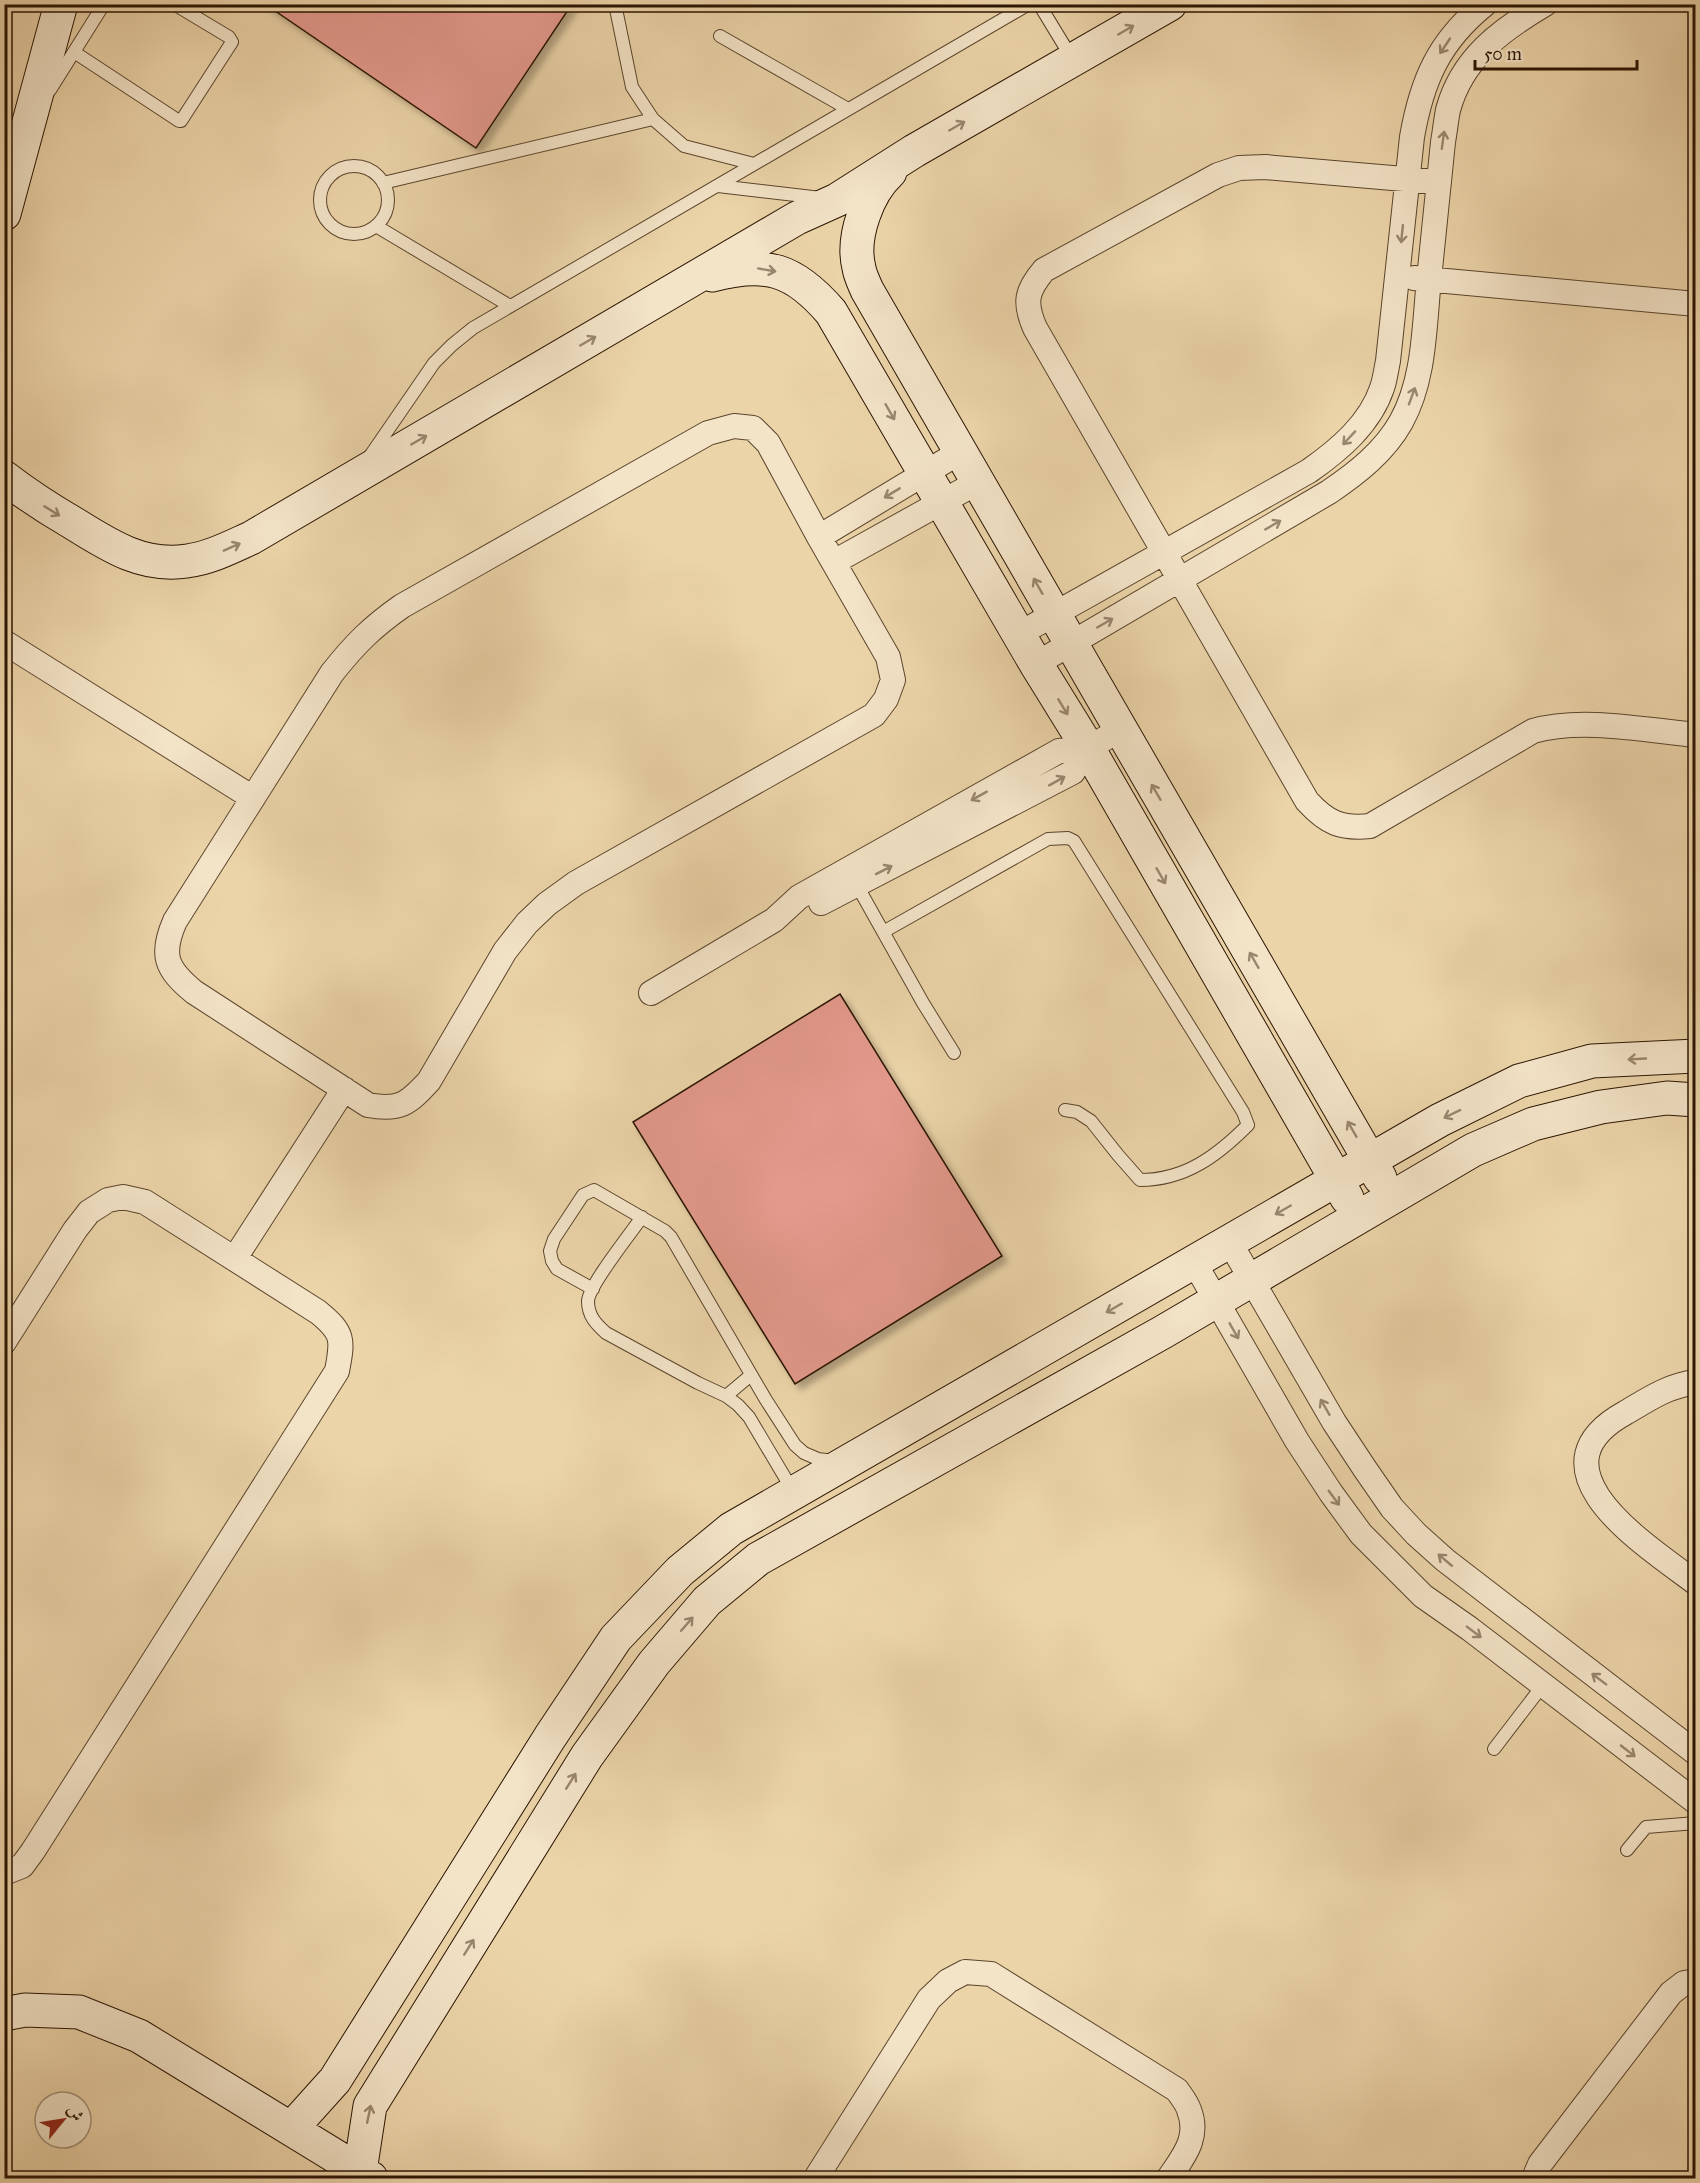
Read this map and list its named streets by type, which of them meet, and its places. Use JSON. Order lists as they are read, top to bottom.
{
  "scale_bar": "50 m",
  "north": "top right"
}
